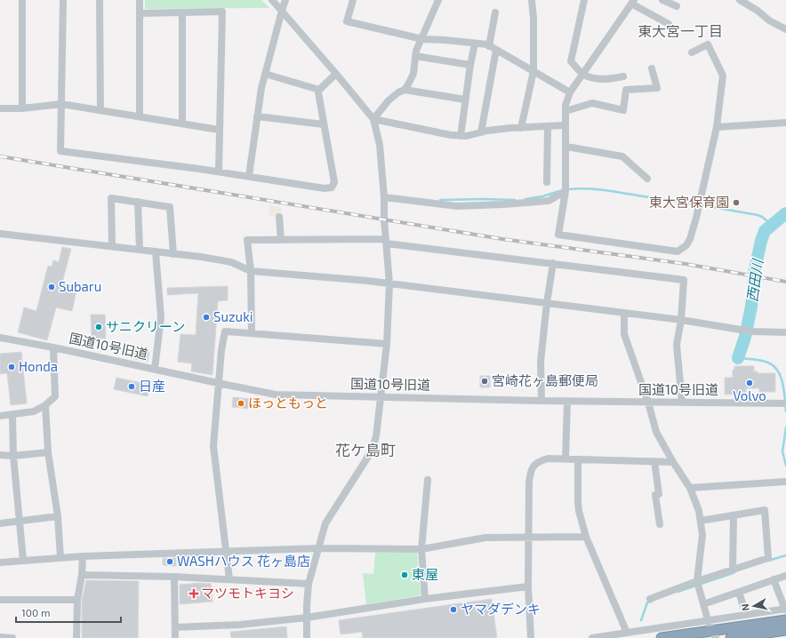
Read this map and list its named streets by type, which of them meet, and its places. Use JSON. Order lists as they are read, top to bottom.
{
  "streets": {
    "street": ["国道10号旧道"]
  },
  "districts": ["東大宮一丁目", "花ケ島町"],
  "water": ["西田川"],
  "places": {
    "other": [
      "東大宮保育園",
      "Subaru",
      "Suzuki",
      "サニクリーン",
      "Honda",
      "宮崎花ヶ島郵便局",
      "Volvo",
      "日産",
      "ほっともっと",
      "WASHハウス 花ヶ島店",
      "東屋",
      "ヤマダデンキ"
    ],
    "health": ["マツモトキヨシ"]
  },
  "scale_bar": "100 m",
  "north": "left"
}
